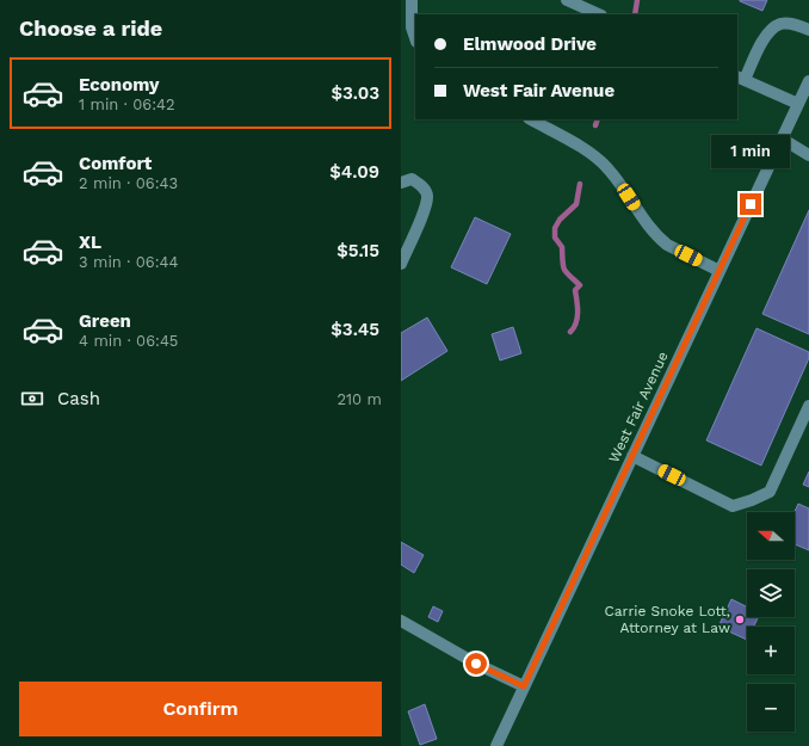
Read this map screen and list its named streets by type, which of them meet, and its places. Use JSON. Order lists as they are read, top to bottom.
{
  "streets": {
    "street": ["West Fair Avenue"]
  },
  "places": ["Carrie Snoke Lott, Attorney at Law"],
  "north": "left",
  "page": {
    "heading": "Choose a ride",
    "banner": ["Elmwood Drive", "West Fair Avenue"],
    "list": [
      {
        "name": "Economy",
        "note": "1 min · 06:42",
        "value": "$3.03"
      },
      {
        "name": "Comfort",
        "note": "2 min · 06:43",
        "value": "$4.09"
      },
      {
        "name": "XL",
        "note": "3 min · 06:44",
        "value": "$5.15"
      },
      {
        "name": "Green",
        "note": "4 min · 06:45",
        "value": "$3.45"
      }
    ],
    "bubble": "1 min",
    "pay": ["Cash", "210 m"],
    "map_buttons": ["+", "−"],
    "buttons": "Confirm"
  }
}
